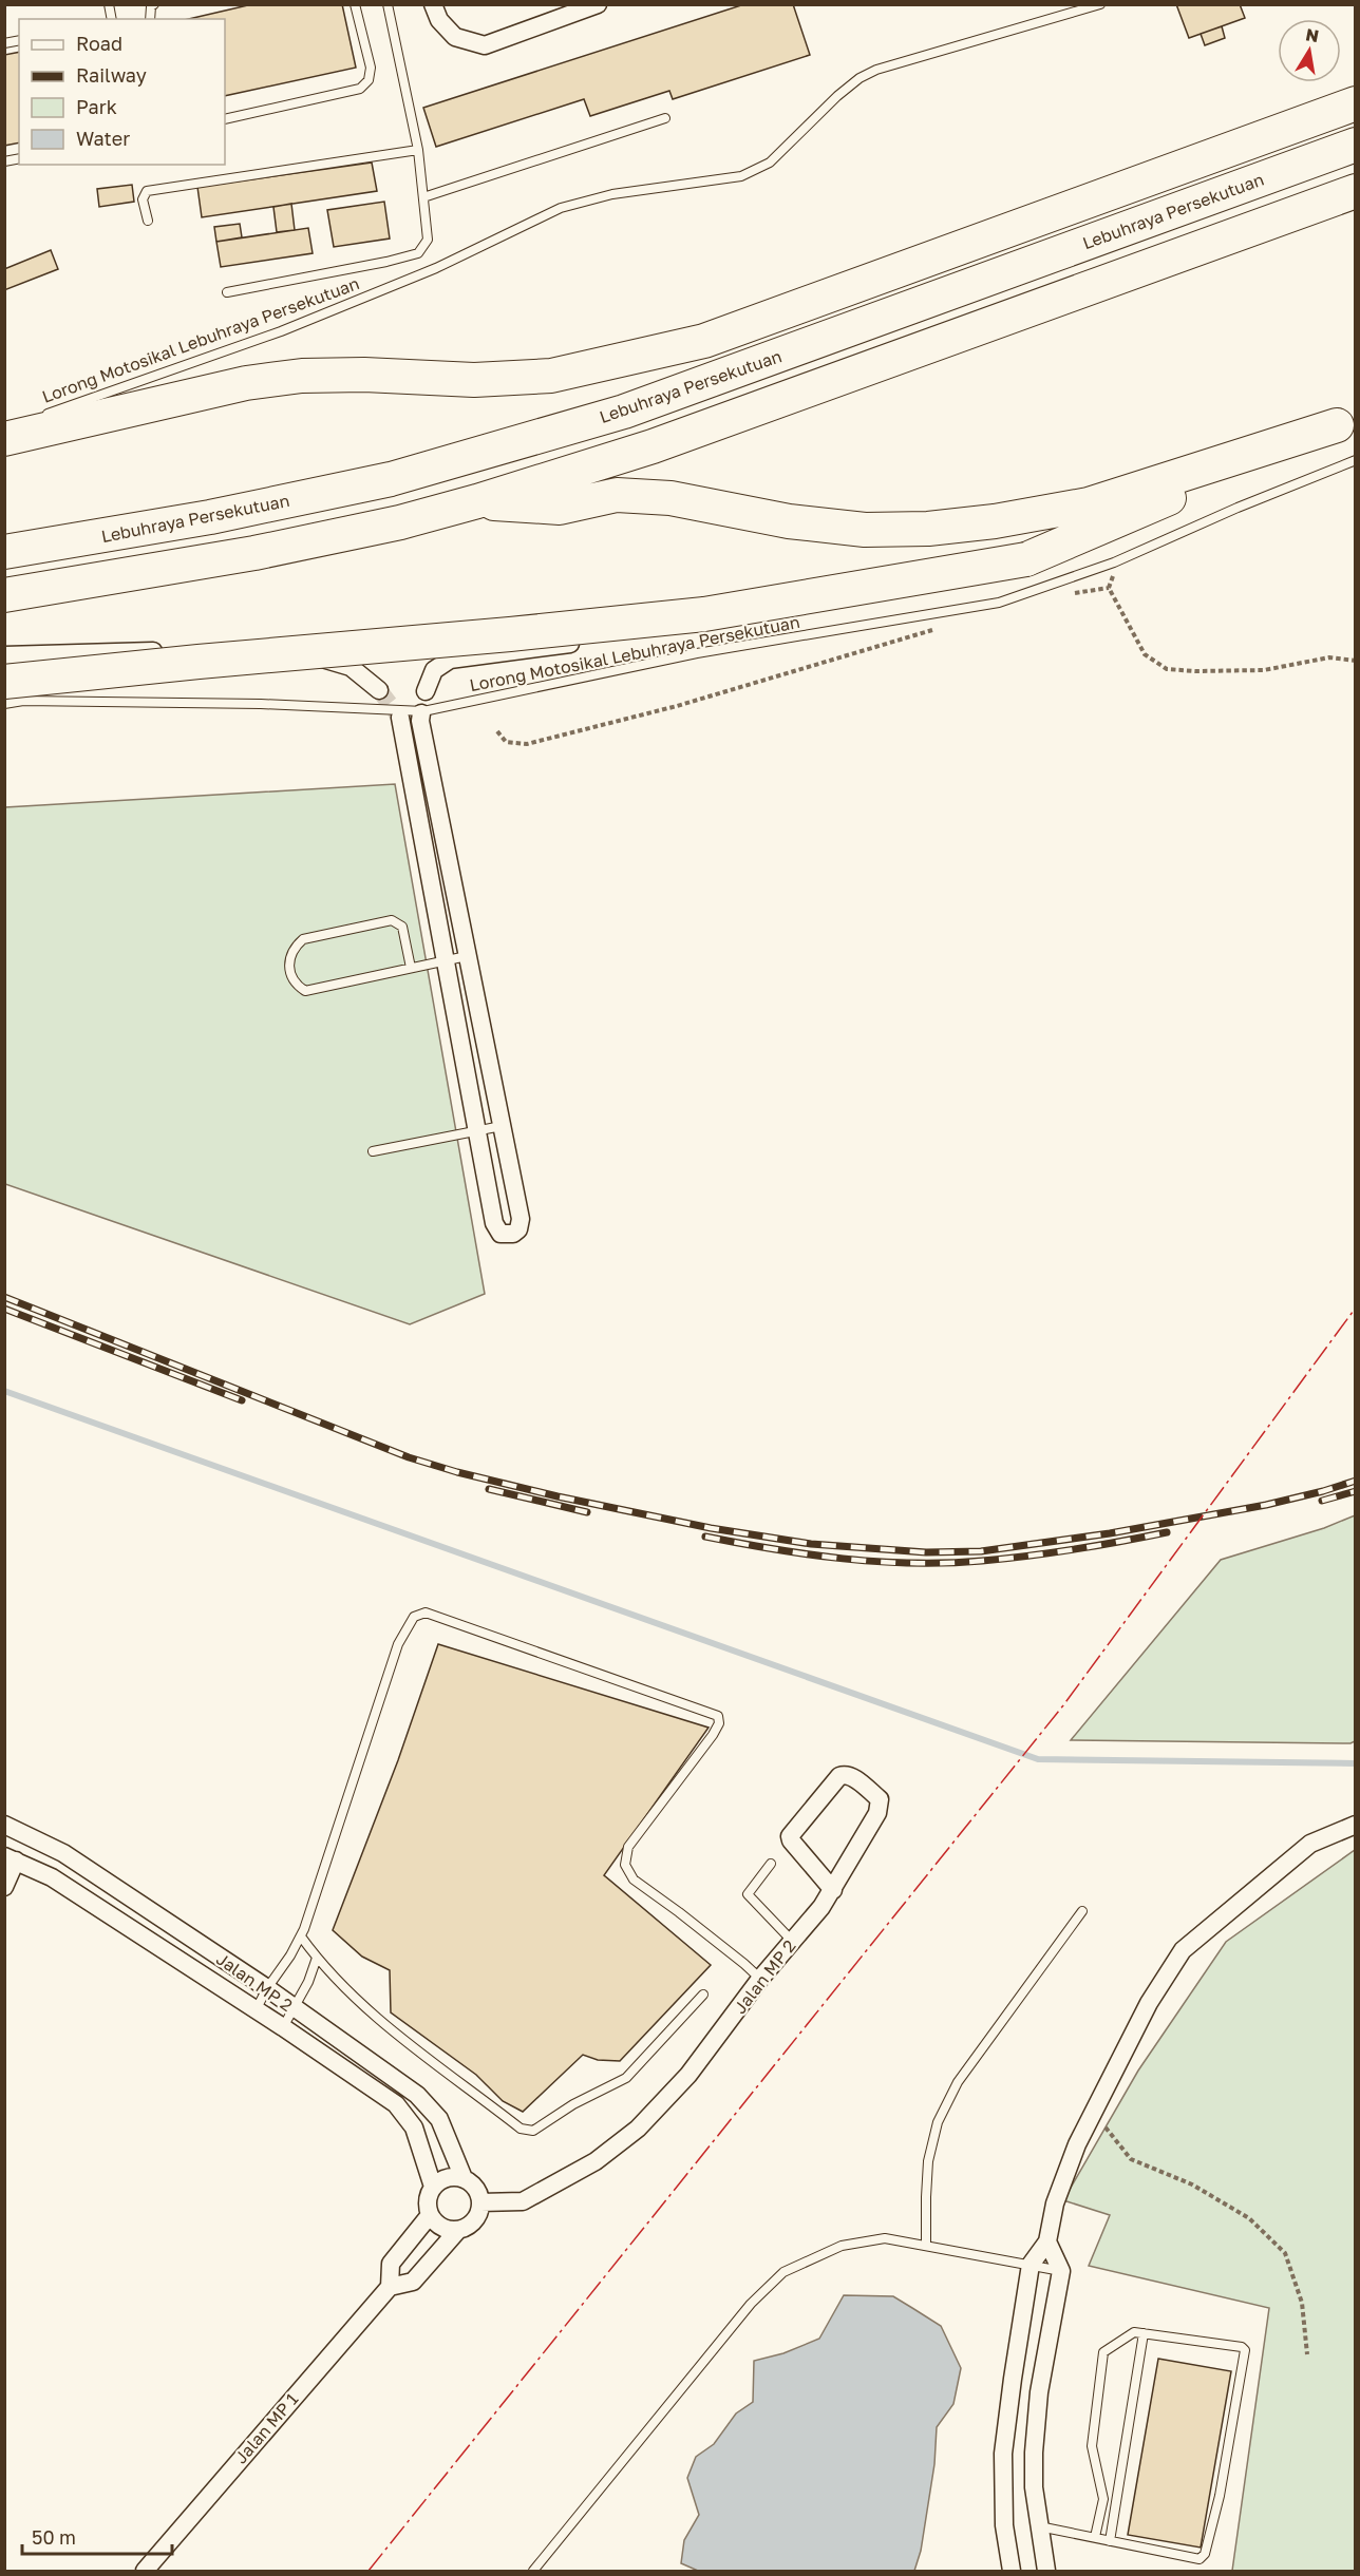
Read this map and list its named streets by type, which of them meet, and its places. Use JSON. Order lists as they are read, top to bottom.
{
  "streets": {
    "highway": ["Lebuhraya Persekutuan"],
    "street": ["Jalan MP 2", "Jalan MP 1"],
    "lane": ["Lorong Motosikal Lebuhraya Persekutuan"]
  },
  "crossings": [
    ["Jalan MP 2", "Jalan MP 1"]
  ],
  "legend": [
    "Road",
    "Railway",
    "Park",
    "Water"
  ],
  "scale_bar": "50 m",
  "north": "top"
}
